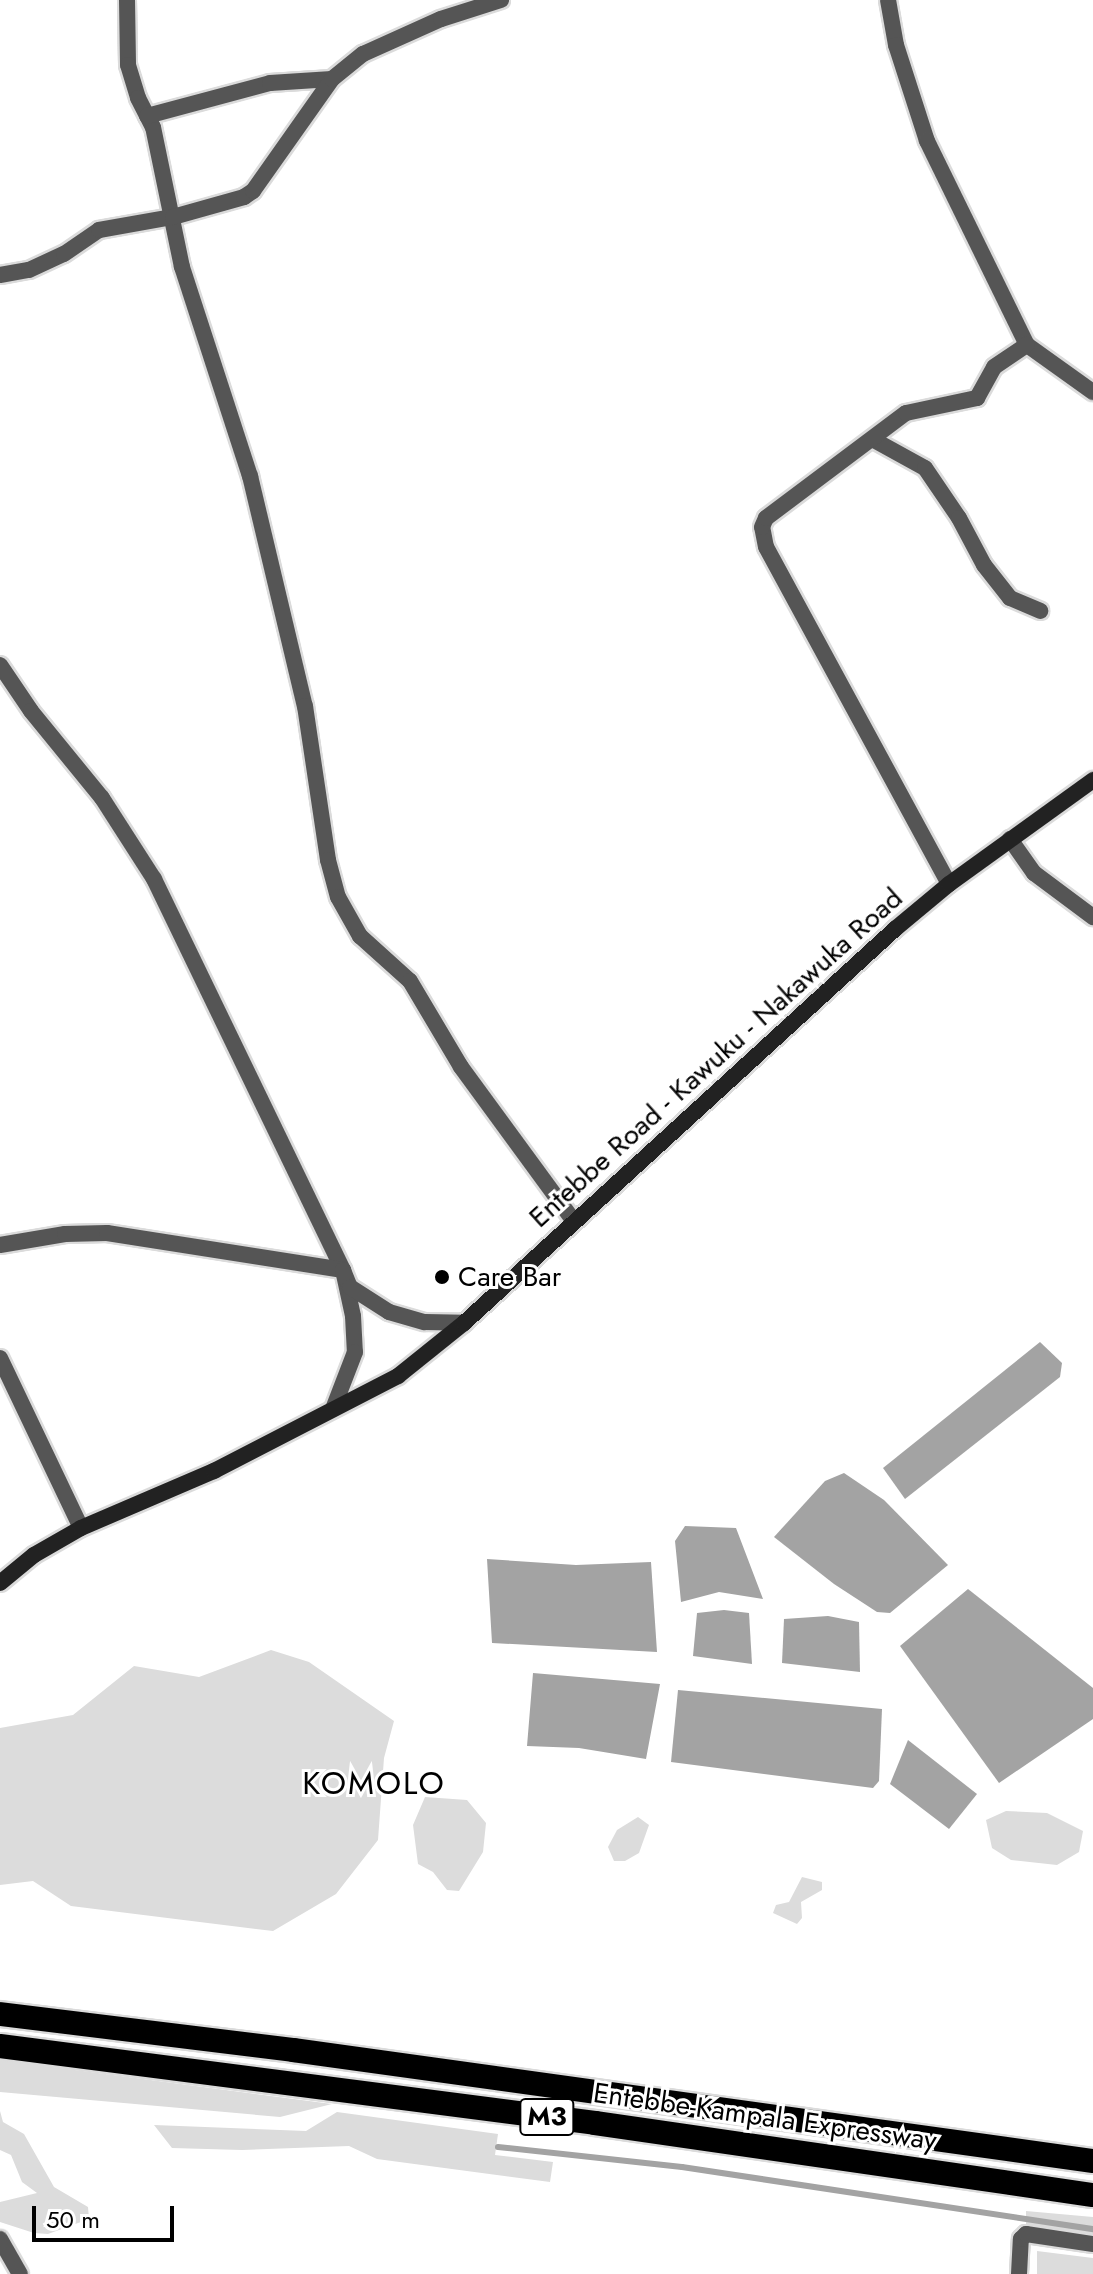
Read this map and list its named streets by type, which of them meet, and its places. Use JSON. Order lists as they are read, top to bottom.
{
  "streets": {
    "highway": ["M3", "Entebbe-Kampala Expressway"],
    "main road": ["Entebbe Road - Kawuku - Nakawuka Road"]
  },
  "districts": ["KOMOLO"],
  "places": ["Care Bar"],
  "scale_bar": "50 m"
}
